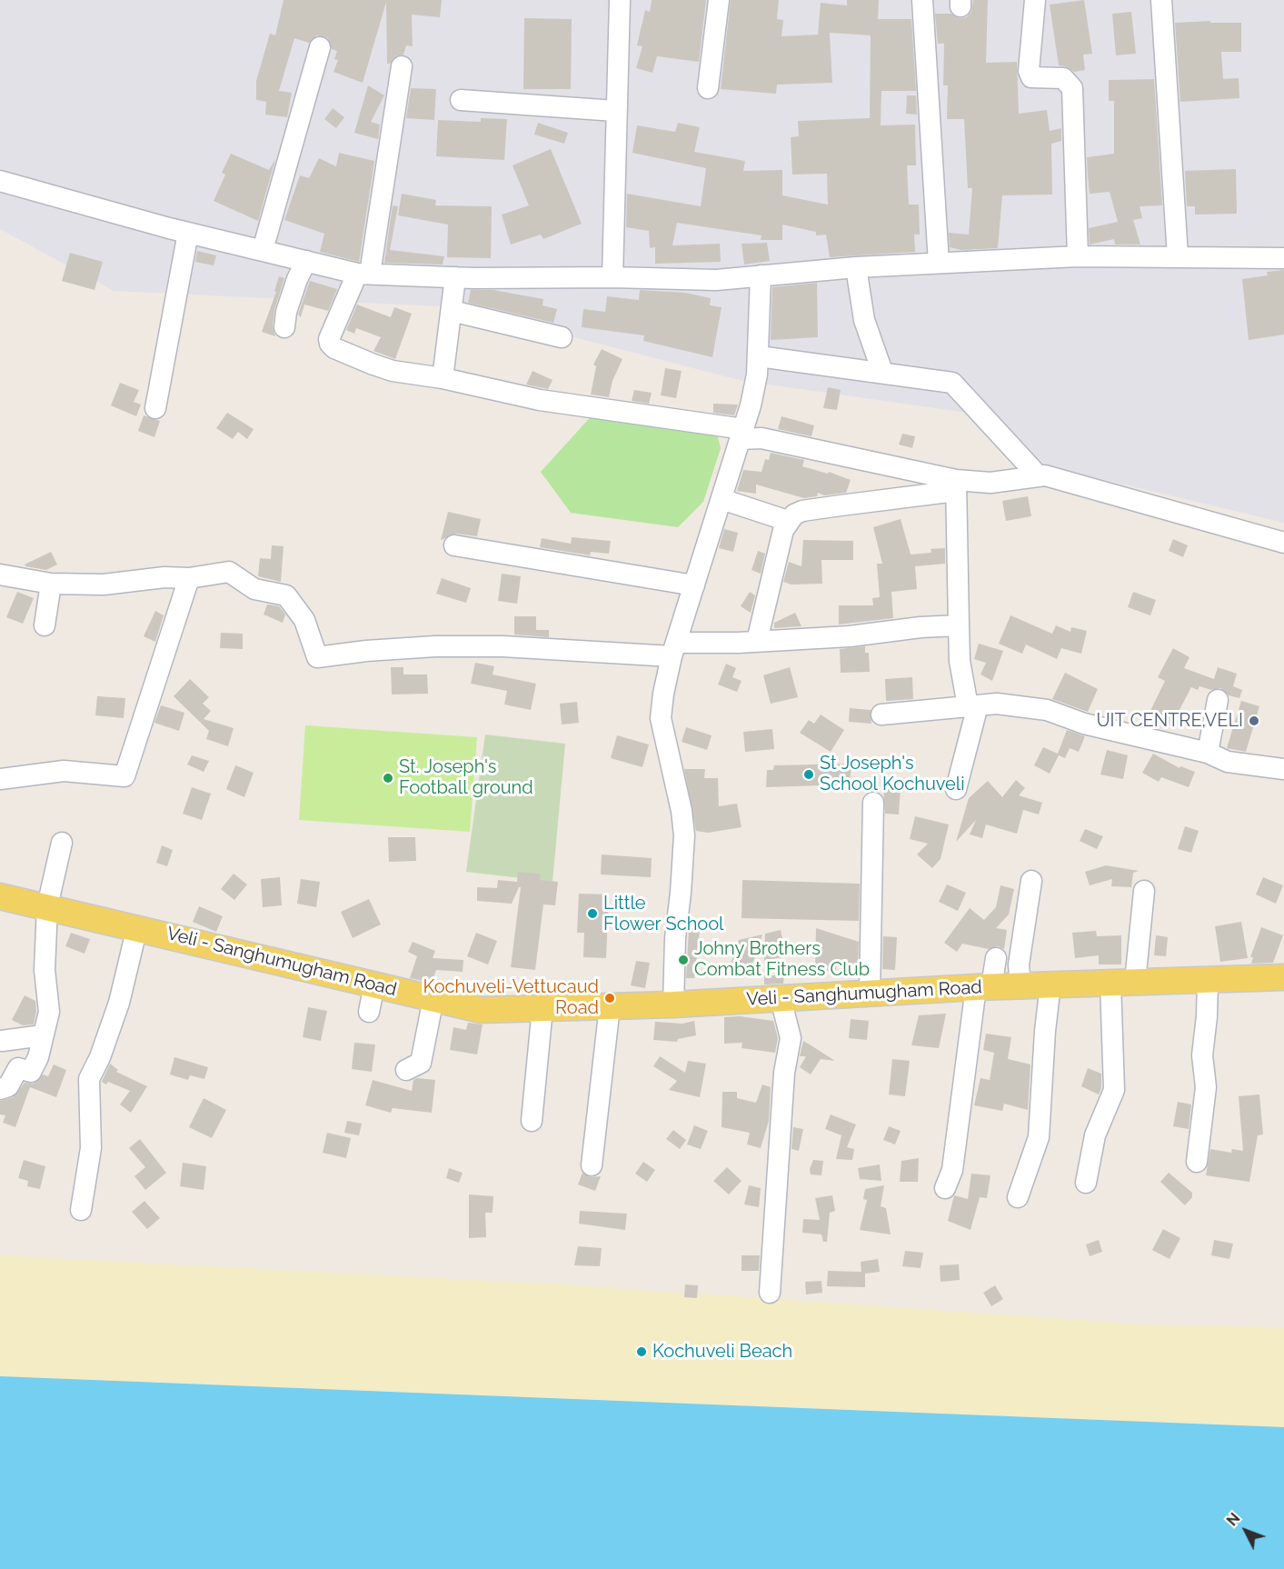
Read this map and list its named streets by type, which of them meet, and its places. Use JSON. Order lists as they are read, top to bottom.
{
  "streets": {
    "main road": ["Veli - Sanghumugham Road"]
  },
  "places": [
    "UIT CENTRE,VELI",
    "St Joseph's School Kochuveli",
    "St. Joseph's Football ground",
    "Little Flower School",
    "Johny Brothers Combat Fitness Club",
    "Kochuveli-Vettucaud Road",
    "Kochuveli Beach"
  ],
  "north": "top left"
}
